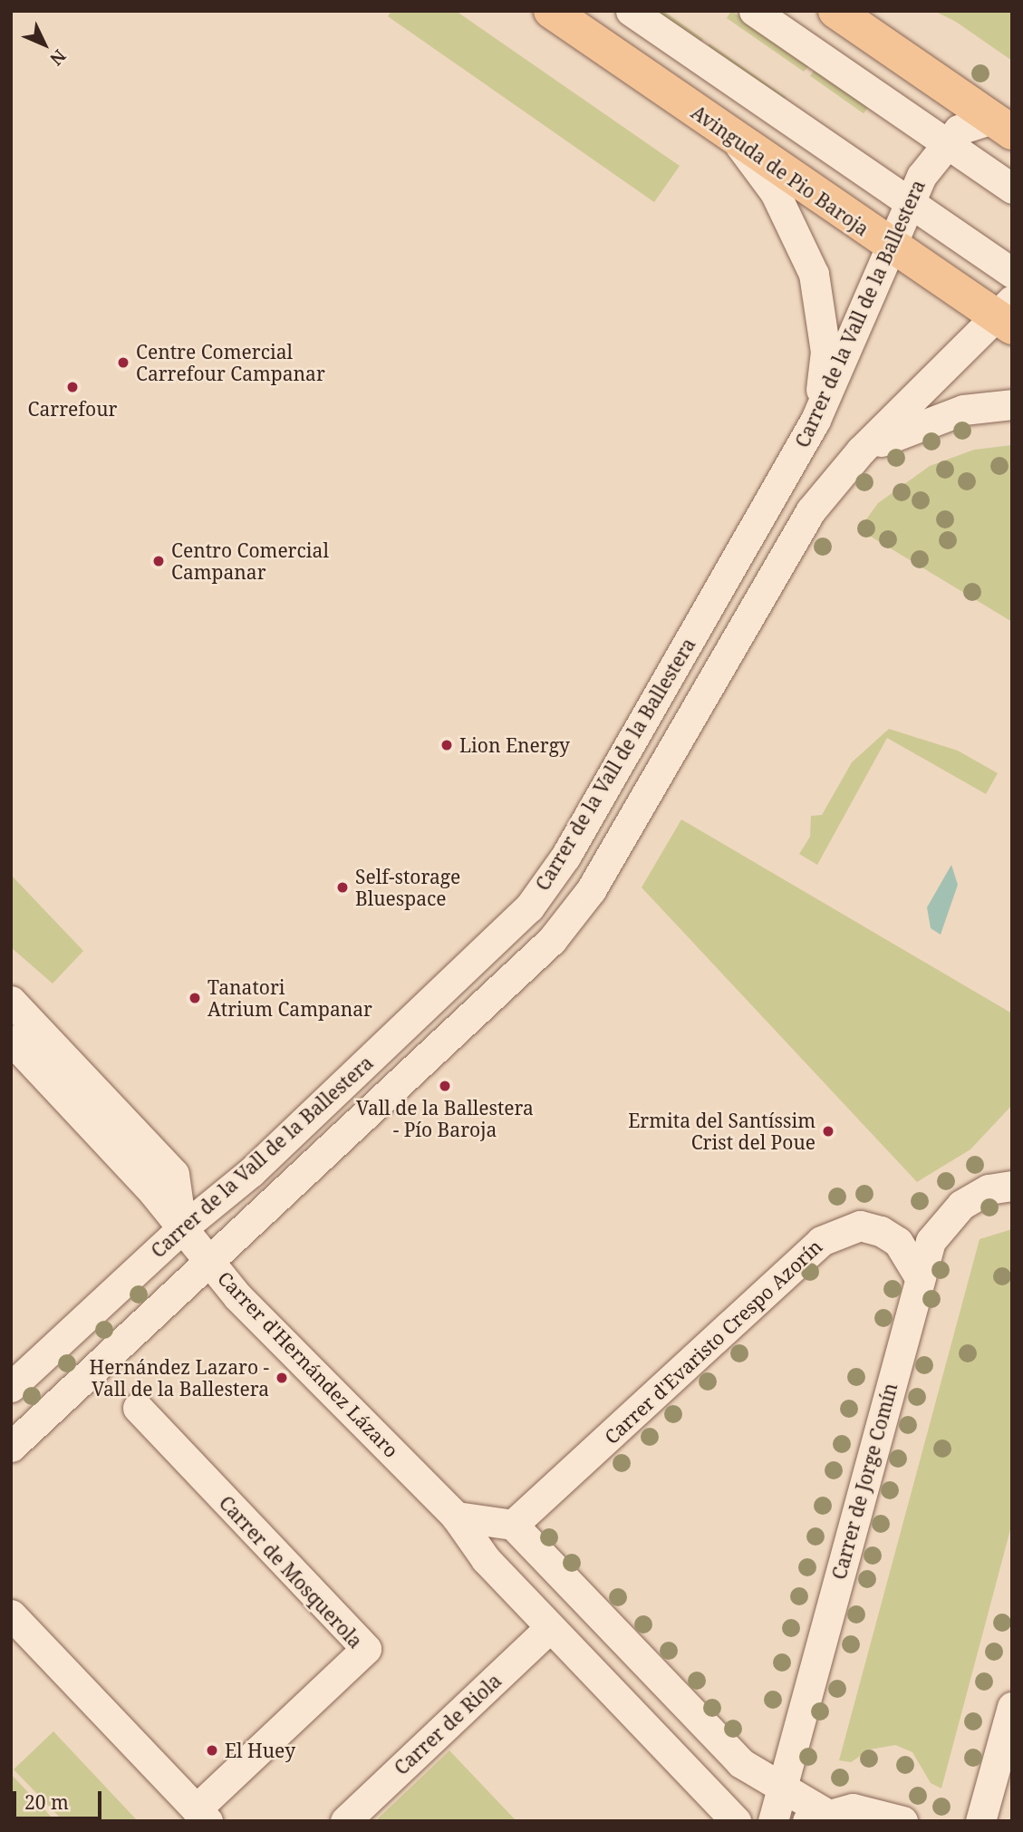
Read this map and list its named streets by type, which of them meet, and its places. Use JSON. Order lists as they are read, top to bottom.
{
  "streets": {
    "main road": ["Avinguda de Pio Baroja"],
    "street": [
      "Carrer de la Vall de la Ballestera",
      "Carrer d'Evaristo Crespo Azorín",
      "Carrer d'Hernández Lázaro",
      "Carrer de Jorge Comín",
      "Carrer de Mosquerola",
      "Carrer de Riola"
    ]
  },
  "crossings": [
    ["Avinguda de Pio Baroja", "Carrer de la Vall de la Ballestera"],
    ["Carrer de la Vall de la Ballestera", "Carrer d'Hernández Lázaro"],
    ["Carrer d'Evaristo Crespo Azorín", "Carrer de Jorge Comín"],
    ["Carrer d'Hernández Lázaro", "Carrer de Riola"]
  ],
  "places": [
    "Centre Comercial Carrefour Campanar",
    "Carrefour",
    "Centro Comercial Campanar",
    "Lion Energy",
    "Self-storage Bluespace",
    "Tanatori Atrium Campanar",
    "Vall de la Ballestera - Pío Baroja",
    "Ermita del Santíssim Crist del Poue",
    "Hernández Lazaro - Vall de la Ballestera",
    "El Huey"
  ],
  "scale_bar": "20 m",
  "north": "bottom right"
}
